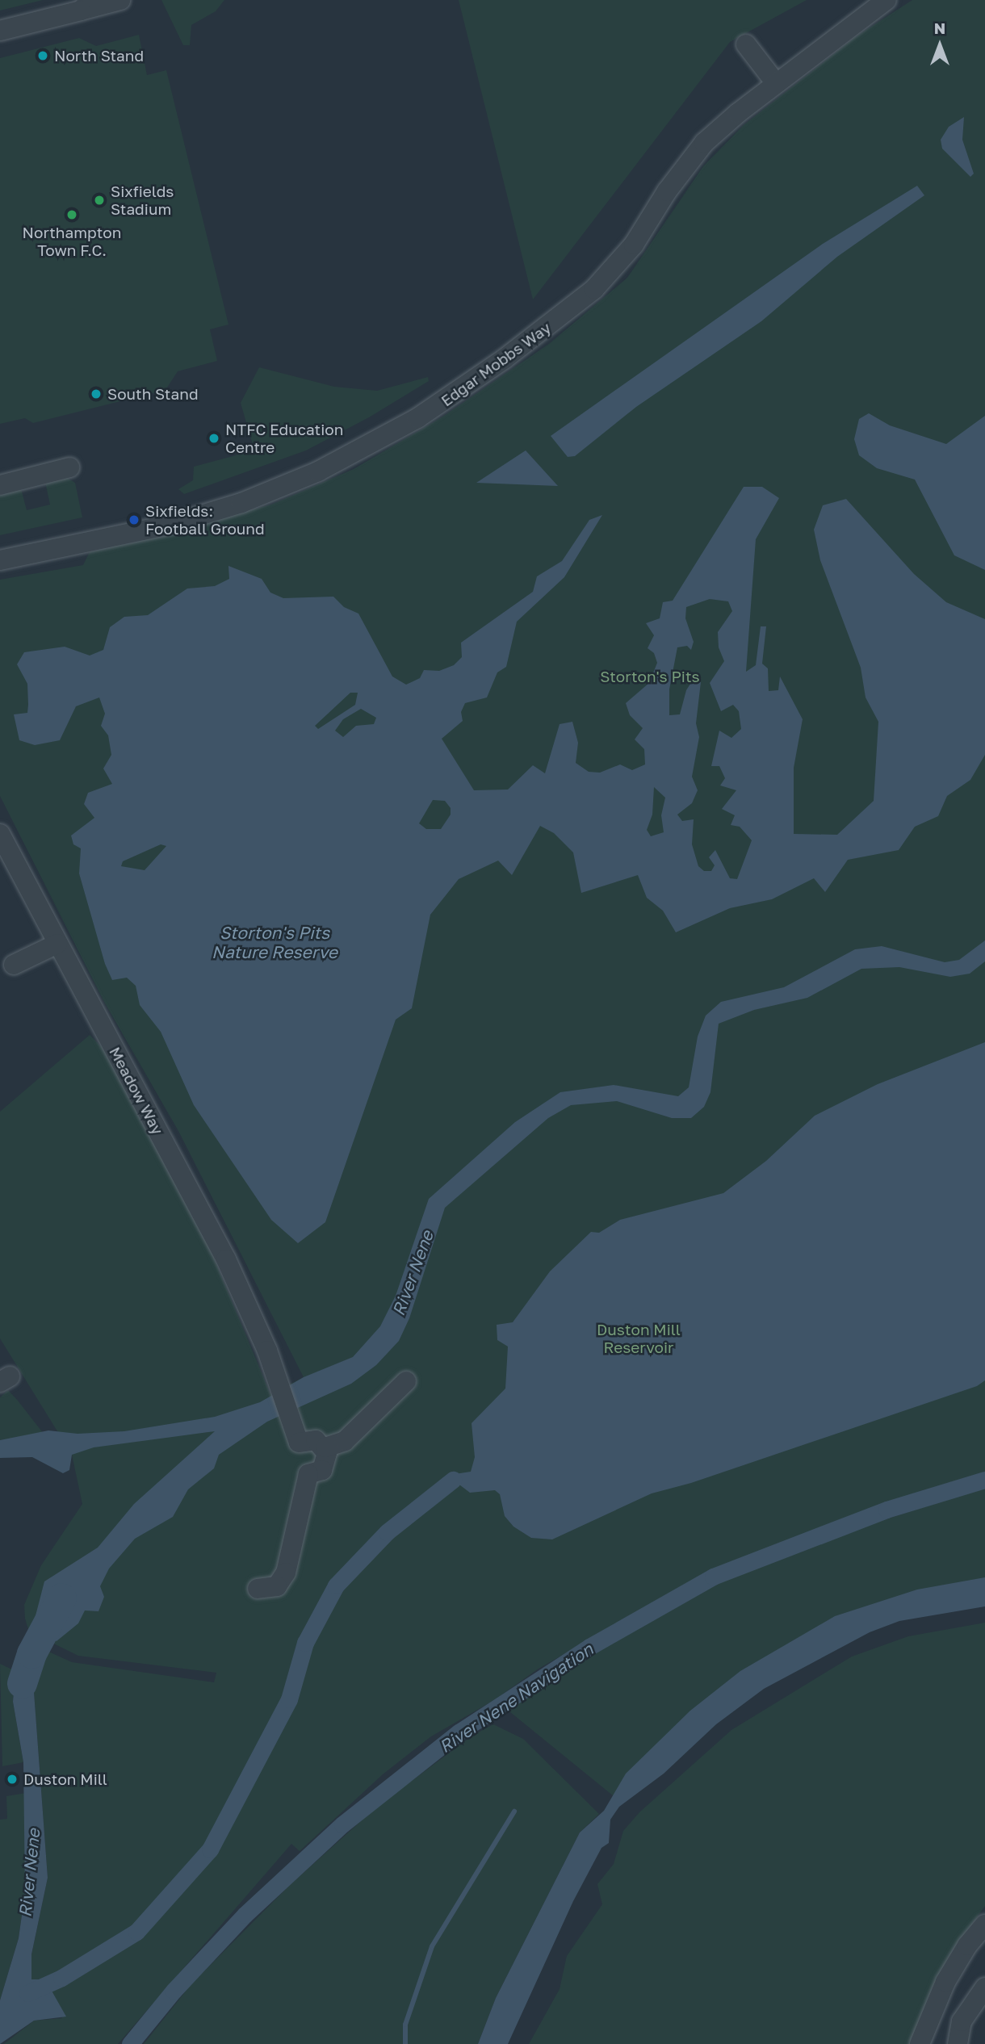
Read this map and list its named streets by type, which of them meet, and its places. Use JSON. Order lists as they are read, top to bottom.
{
  "streets": {
    "street": ["Edgar Mobbs Way", "Meadow Way"]
  },
  "water": ["Storton's Pits Nature Reserve", "River Nene", "River Nene Navigation"],
  "parks": ["Storton's Pits", "Duston Mill Reservoir"],
  "places": [
    "North Stand",
    "Sixfields Stadium",
    "Northampton Town F.C.",
    "South Stand",
    "NTFC Education Centre",
    "Sixfields: Football Ground",
    "Duston Mill"
  ],
  "north": "top"
}
